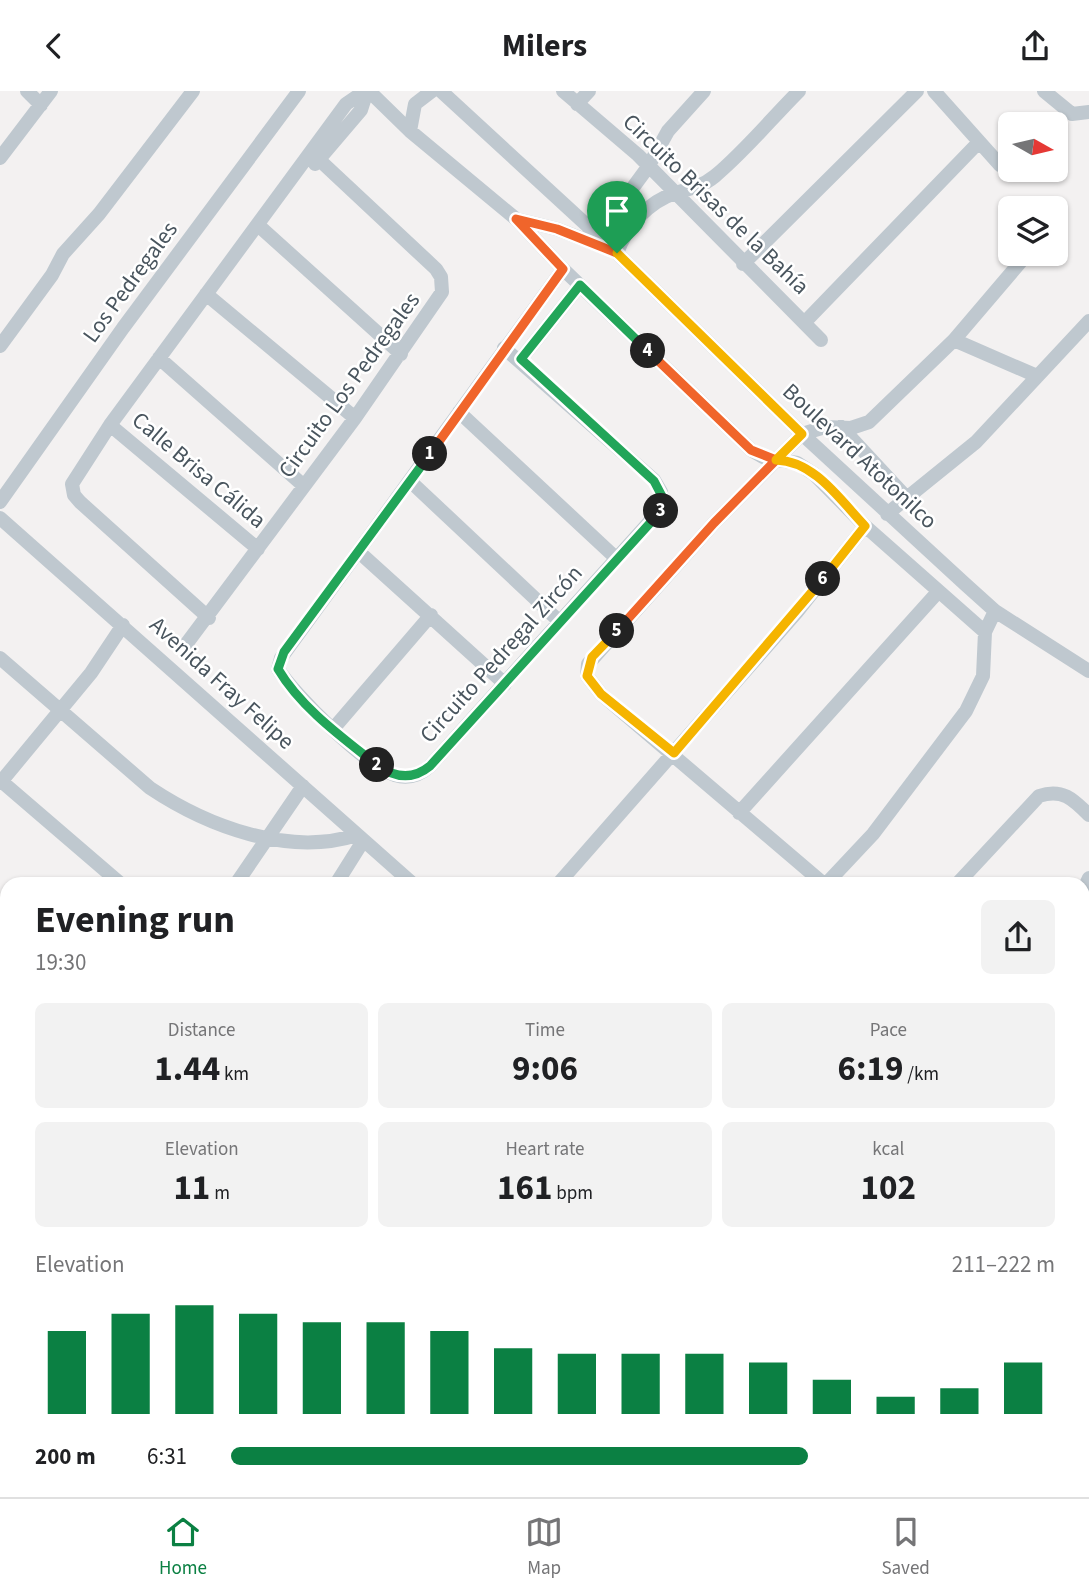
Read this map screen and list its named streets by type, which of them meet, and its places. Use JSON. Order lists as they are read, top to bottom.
{
  "streets": {
    "street": [
      "Circuito Brisas de la Bahía",
      "Los Pedregales",
      "Circuito Los Pedregales",
      "Boulevard Atotonilco",
      "Calle Brisa Cálida",
      "Circuito Pedregal Zircón",
      "Avenida Fray Felipe"
    ]
  },
  "crossings": [
    ["Circuito Los Pedregales", "Calle Brisa Cálida"]
  ],
  "north": "right",
  "page": {
    "header": "Milers",
    "pins": [
      "4",
      "1",
      "3",
      "6",
      "5",
      "2"
    ],
    "heading": ["Evening run", "19:30"],
    "stats": [
      ["Distance", "1.44 km"],
      ["Time", "9:06"],
      ["Pace", "6:19 /km"],
      ["Elevation", "11 m"],
      ["Heart rate", "161 bpm"],
      ["kcal", "102"]
    ],
    "chart": ["Elevation", "211–222 m"],
    "list": [
      {
        "name": "200 m",
        "note": "6:31"
      }
    ],
    "tabs": ["Home", "Map", "Saved"]
  }
}
